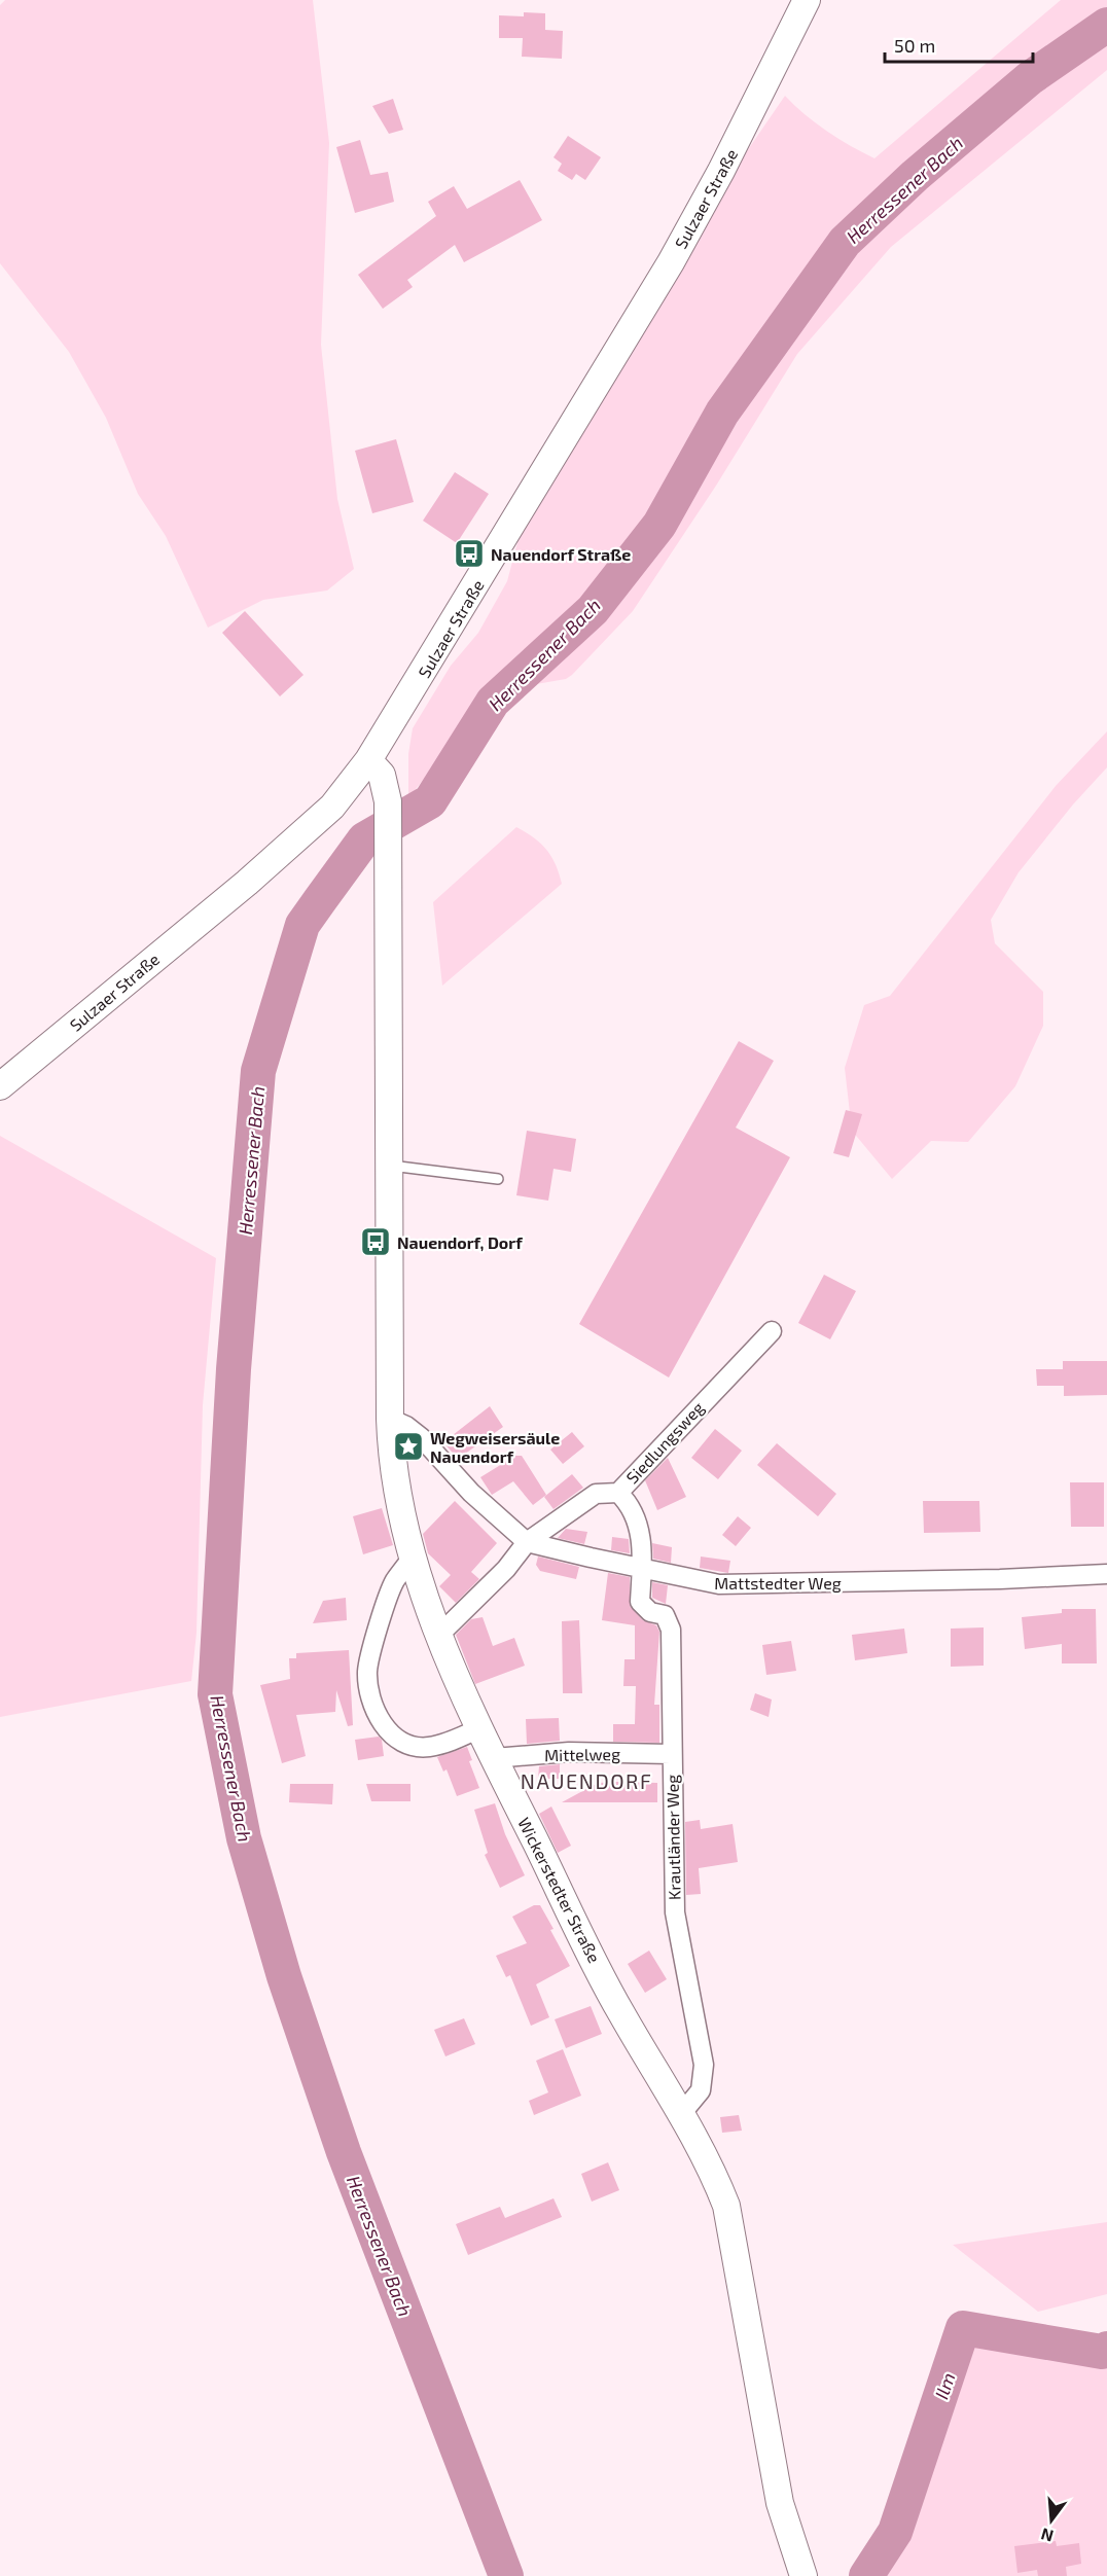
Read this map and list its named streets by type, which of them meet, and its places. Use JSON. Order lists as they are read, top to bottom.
{
  "streets": {
    "street": [
      "Sulzaer Straße",
      "Siedlungsweg",
      "Mattstedter Weg",
      "Mittelweg",
      "Krautländer Weg",
      "Wickerstedter Straße"
    ]
  },
  "crossings": [
    ["Sulzaer Straße", "Wickerstedter Straße"],
    ["Siedlungsweg", "Mattstedter Weg"],
    ["Siedlungsweg", "Wickerstedter Straße"],
    ["Mattstedter Weg", "Krautländer Weg"],
    ["Mattstedter Weg", "Wickerstedter Straße"],
    ["Mittelweg", "Krautländer Weg"],
    ["Mittelweg", "Wickerstedter Straße"],
    ["Krautländer Weg", "Wickerstedter Straße"]
  ],
  "districts": ["NAUENDORF"],
  "water": ["Herressener Bach", "Ilm"],
  "places": {
    "bus stop": ["Nauendorf Straße", "Nauendorf, Dorf"],
    "place": ["Wegweisersäule Nauendorf"]
  },
  "scale_bar": "50 m",
  "north": "bottom"
}
